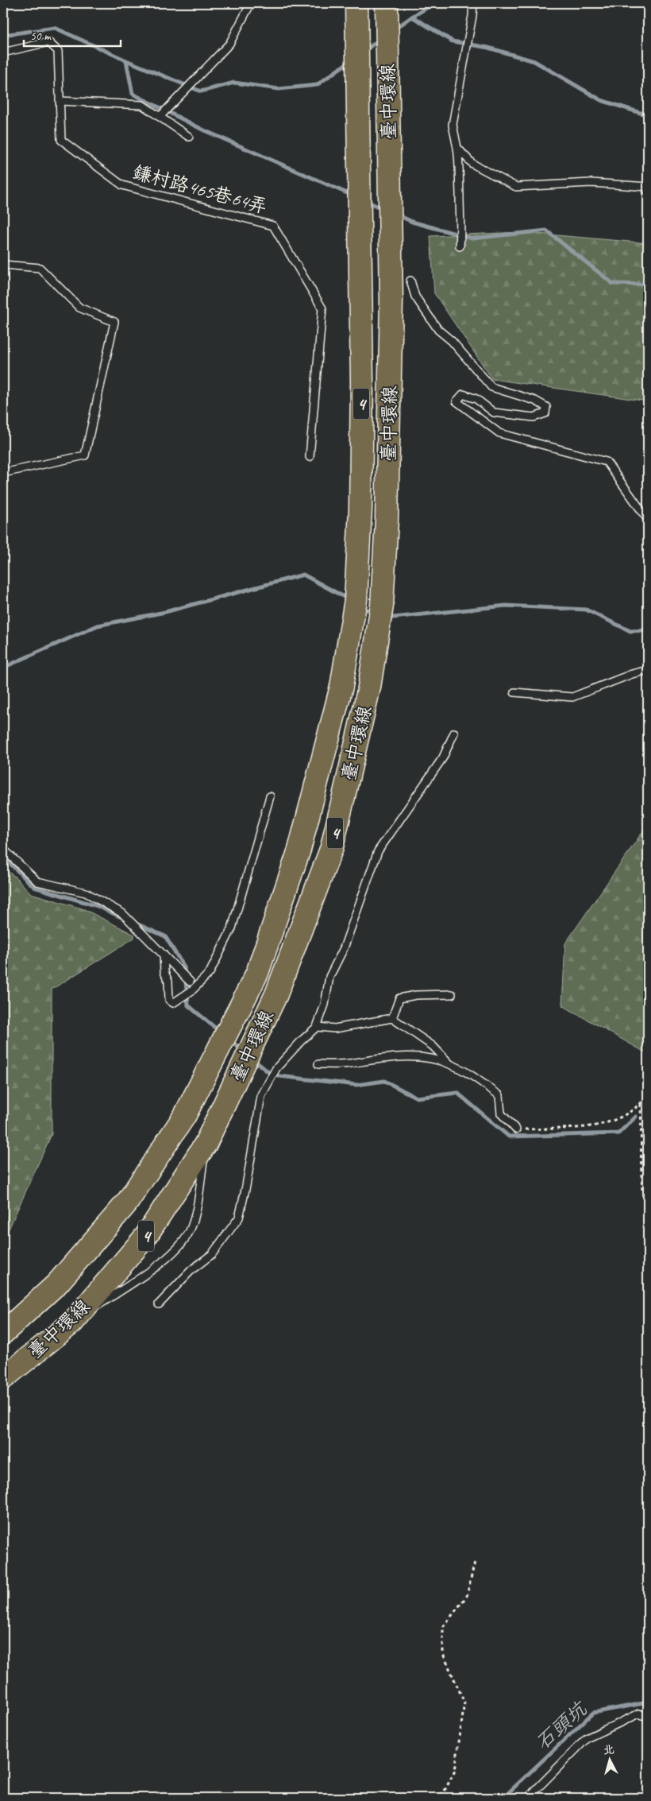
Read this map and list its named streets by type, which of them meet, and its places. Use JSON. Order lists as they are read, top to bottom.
{
  "streets": {
    "highway": ["臺中環線", "4"],
    "lane": ["鎌村路465巷64弄"]
  },
  "water": ["石頭坑"],
  "scale_bar": "50 m",
  "north": "top"
}
